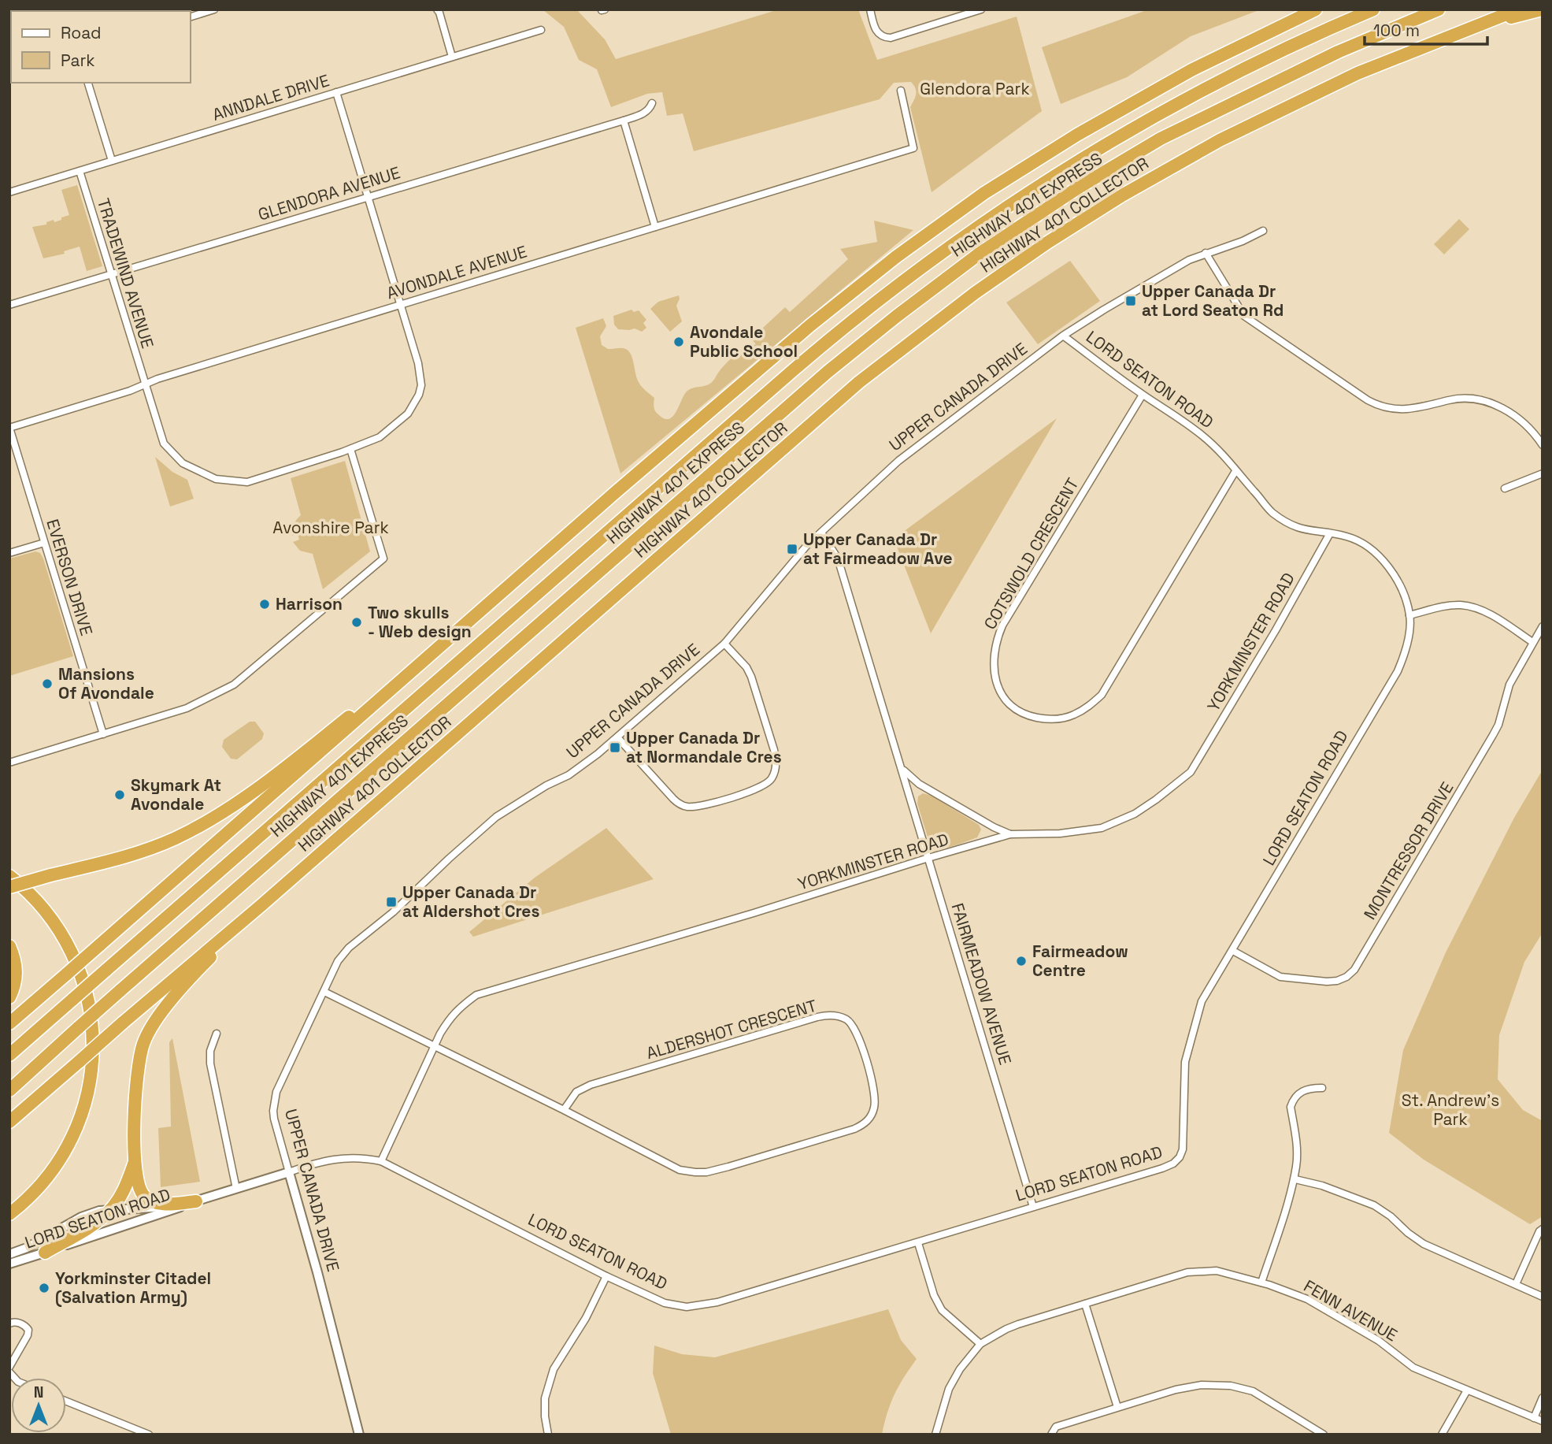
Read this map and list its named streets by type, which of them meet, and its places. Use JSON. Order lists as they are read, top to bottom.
{
  "streets": {
    "highway": ["HIGHWAY 401 EXPRESS", "HIGHWAY 401 COLLECTOR"],
    "street": [
      "ANNDALE DRIVE",
      "GLENDORA AVENUE",
      "AVONDALE AVENUE",
      "TRADEWIND AVENUE",
      "LORD SEATON ROAD",
      "UPPER CANADA DRIVE",
      "COTSWOLD CRESCENT",
      "EVERSON DRIVE",
      "YORKMINSTER ROAD",
      "MONTRESSOR DRIVE",
      "FAIRMEADOW AVENUE",
      "ALDERSHOT CRESCENT",
      "FENN AVENUE"
    ]
  },
  "crossings": [
    ["ANNDALE DRIVE", "TRADEWIND AVENUE"],
    ["GLENDORA AVENUE", "TRADEWIND AVENUE"],
    ["AVONDALE AVENUE", "TRADEWIND AVENUE"],
    ["AVONDALE AVENUE", "EVERSON DRIVE"],
    ["LORD SEATON ROAD", "UPPER CANADA DRIVE"],
    ["LORD SEATON ROAD", "COTSWOLD CRESCENT"],
    ["LORD SEATON ROAD", "YORKMINSTER ROAD"],
    ["LORD SEATON ROAD", "MONTRESSOR DRIVE"],
    ["LORD SEATON ROAD", "FAIRMEADOW AVENUE"],
    ["UPPER CANADA DRIVE", "FAIRMEADOW AVENUE"],
    ["UPPER CANADA DRIVE", "ALDERSHOT CRESCENT"],
    ["YORKMINSTER ROAD", "FAIRMEADOW AVENUE"],
    ["YORKMINSTER ROAD", "ALDERSHOT CRESCENT"]
  ],
  "parks": ["Glendora Park", "Avonshire Park", "St. Andrew’s Park"],
  "places": {
    "transit": [
      "Upper Canada Dr at Lord Seaton Rd",
      "Upper Canada Dr at Fairmeadow Ave",
      "Upper Canada Dr at Normandale Cres",
      "Upper Canada Dr at Aldershot Cres"
    ],
    "other": [
      "Avondale Public School",
      "Harrison",
      "Two skulls - Web design",
      "Mansions Of Avondale",
      "Skymark At Avondale",
      "Fairmeadow Centre",
      "Yorkminster Citadel (Salvation Army)"
    ]
  },
  "legend": ["Road", "Park"],
  "scale_bar": "100 m",
  "north": "top"
}
